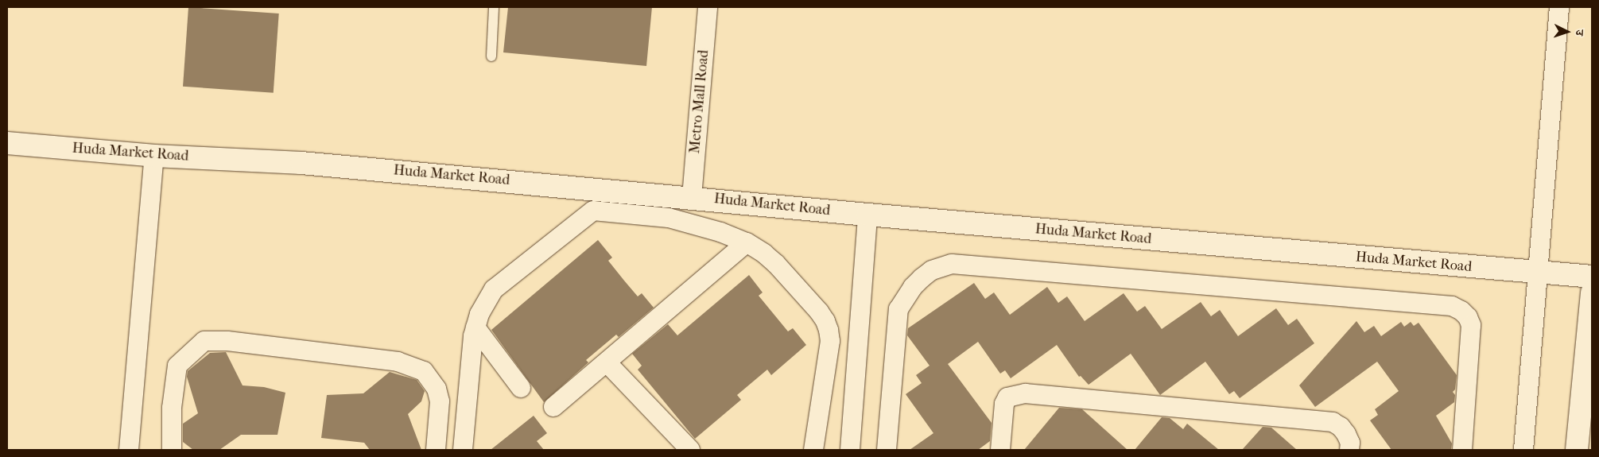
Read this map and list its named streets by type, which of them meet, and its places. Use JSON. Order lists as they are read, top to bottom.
{
  "streets": {
    "street": ["Metro Mall Road", "Huda Market Road"]
  },
  "crossings": [
    ["Metro Mall Road", "Huda Market Road"]
  ],
  "north": "right"
}
